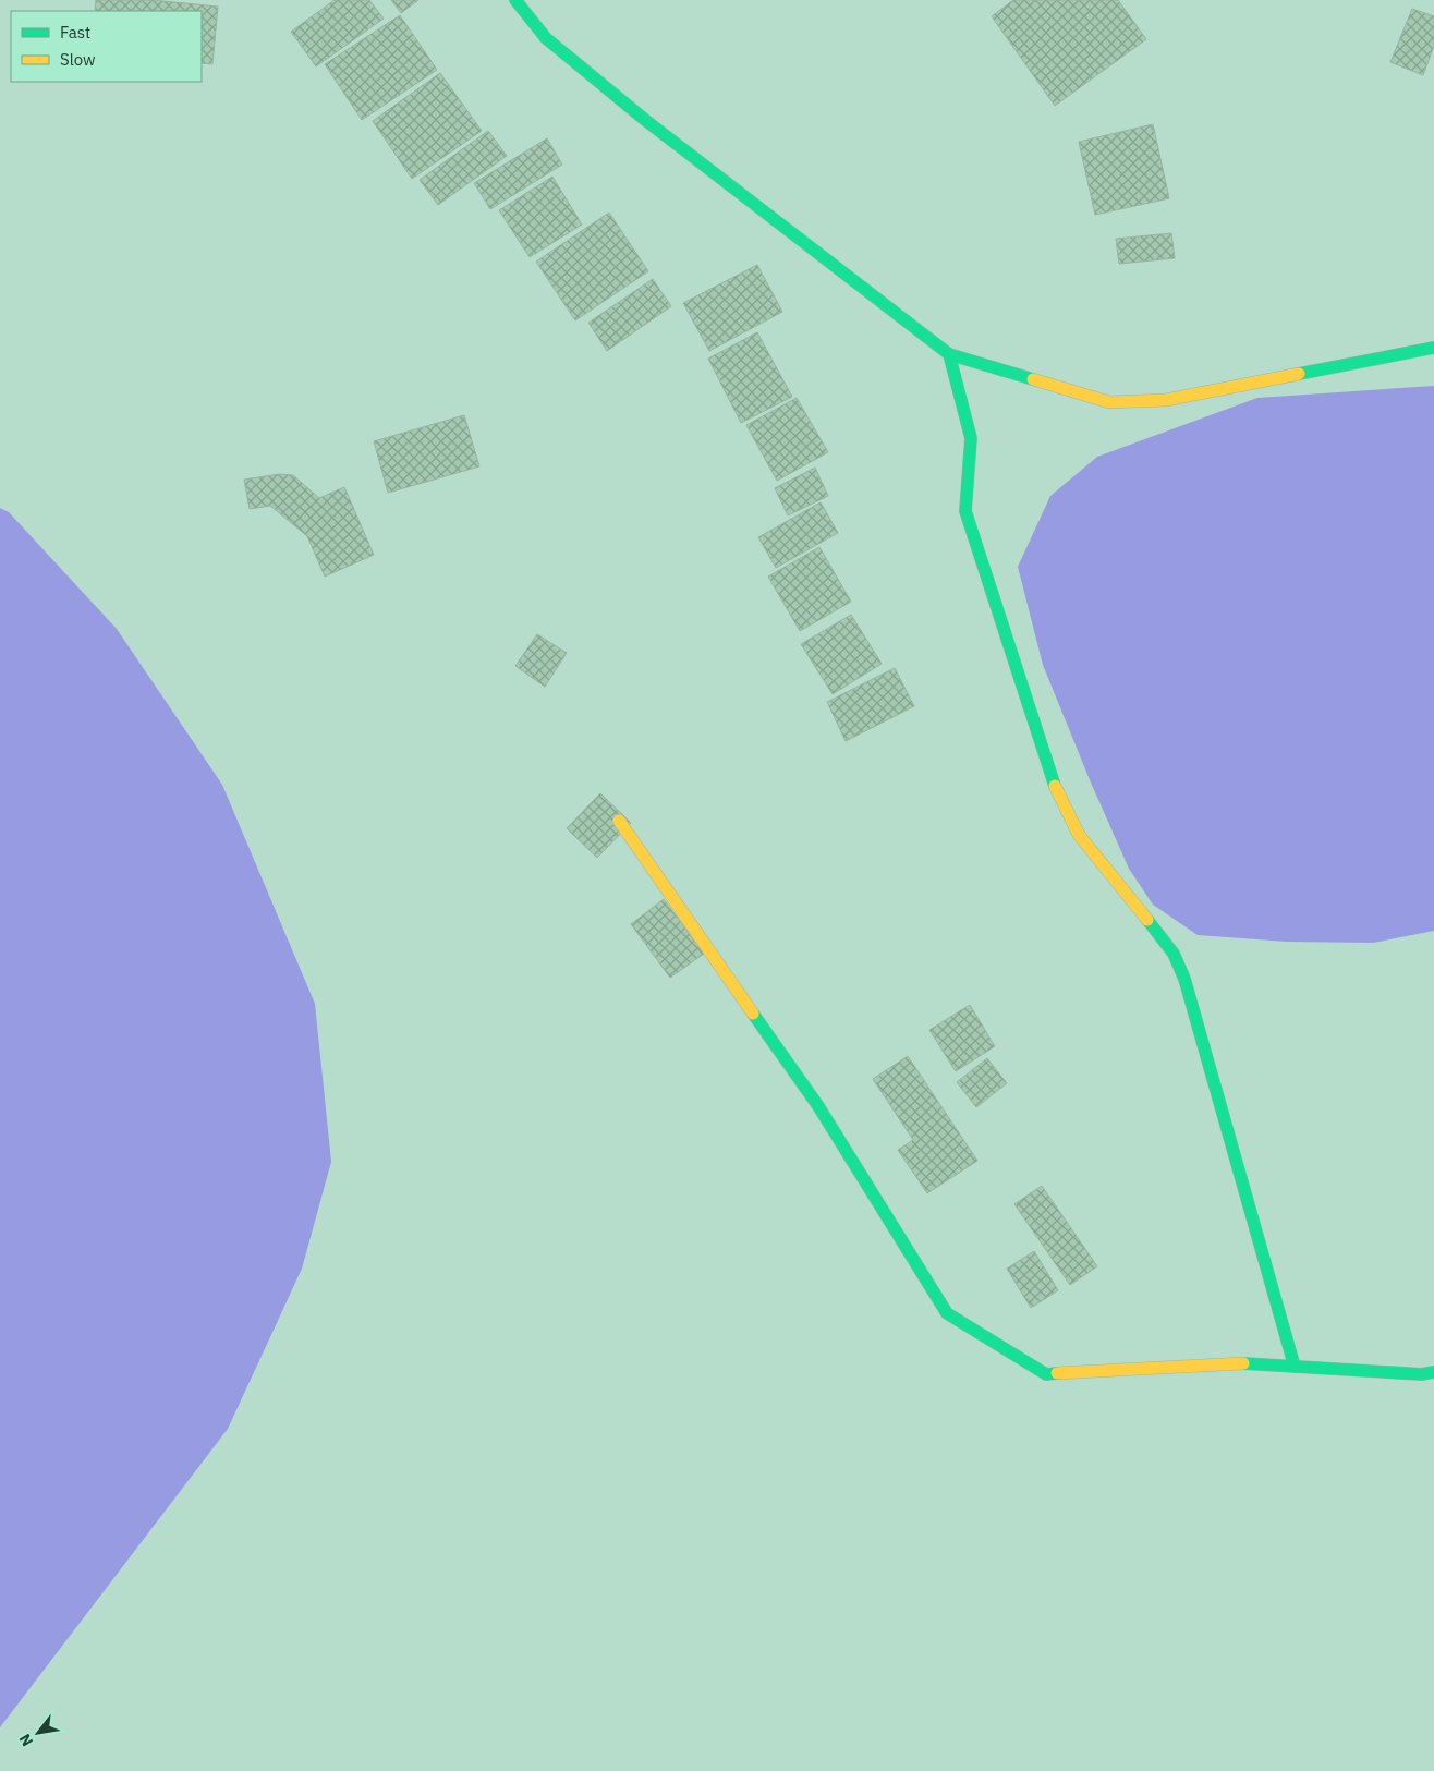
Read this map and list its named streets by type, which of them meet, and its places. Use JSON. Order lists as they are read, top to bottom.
{
  "legend": ["Fast", "Slow"],
  "north": "bottom left"
}
